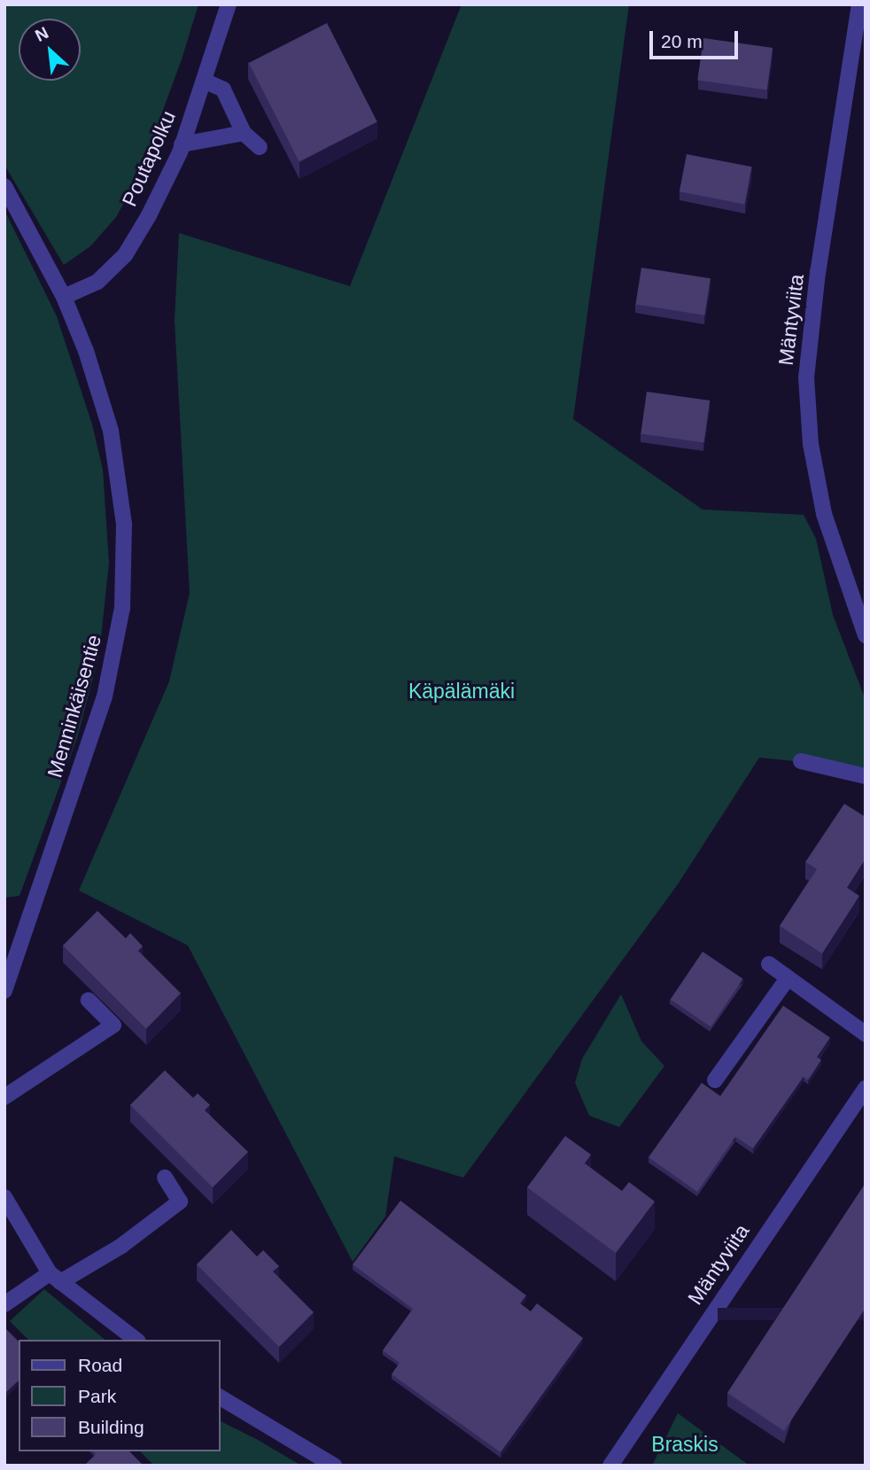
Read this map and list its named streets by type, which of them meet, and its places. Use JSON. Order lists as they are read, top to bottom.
{
  "streets": {
    "street": ["Poutapolku", "Mäntyviita", "Menninkäisentie"]
  },
  "crossings": [
    ["Poutapolku", "Menninkäisentie"]
  ],
  "parks": ["Käpälämäki", "Braskis"],
  "legend": ["Road", "Park", "Building"],
  "scale_bar": "20 m",
  "north": "top left"
}
